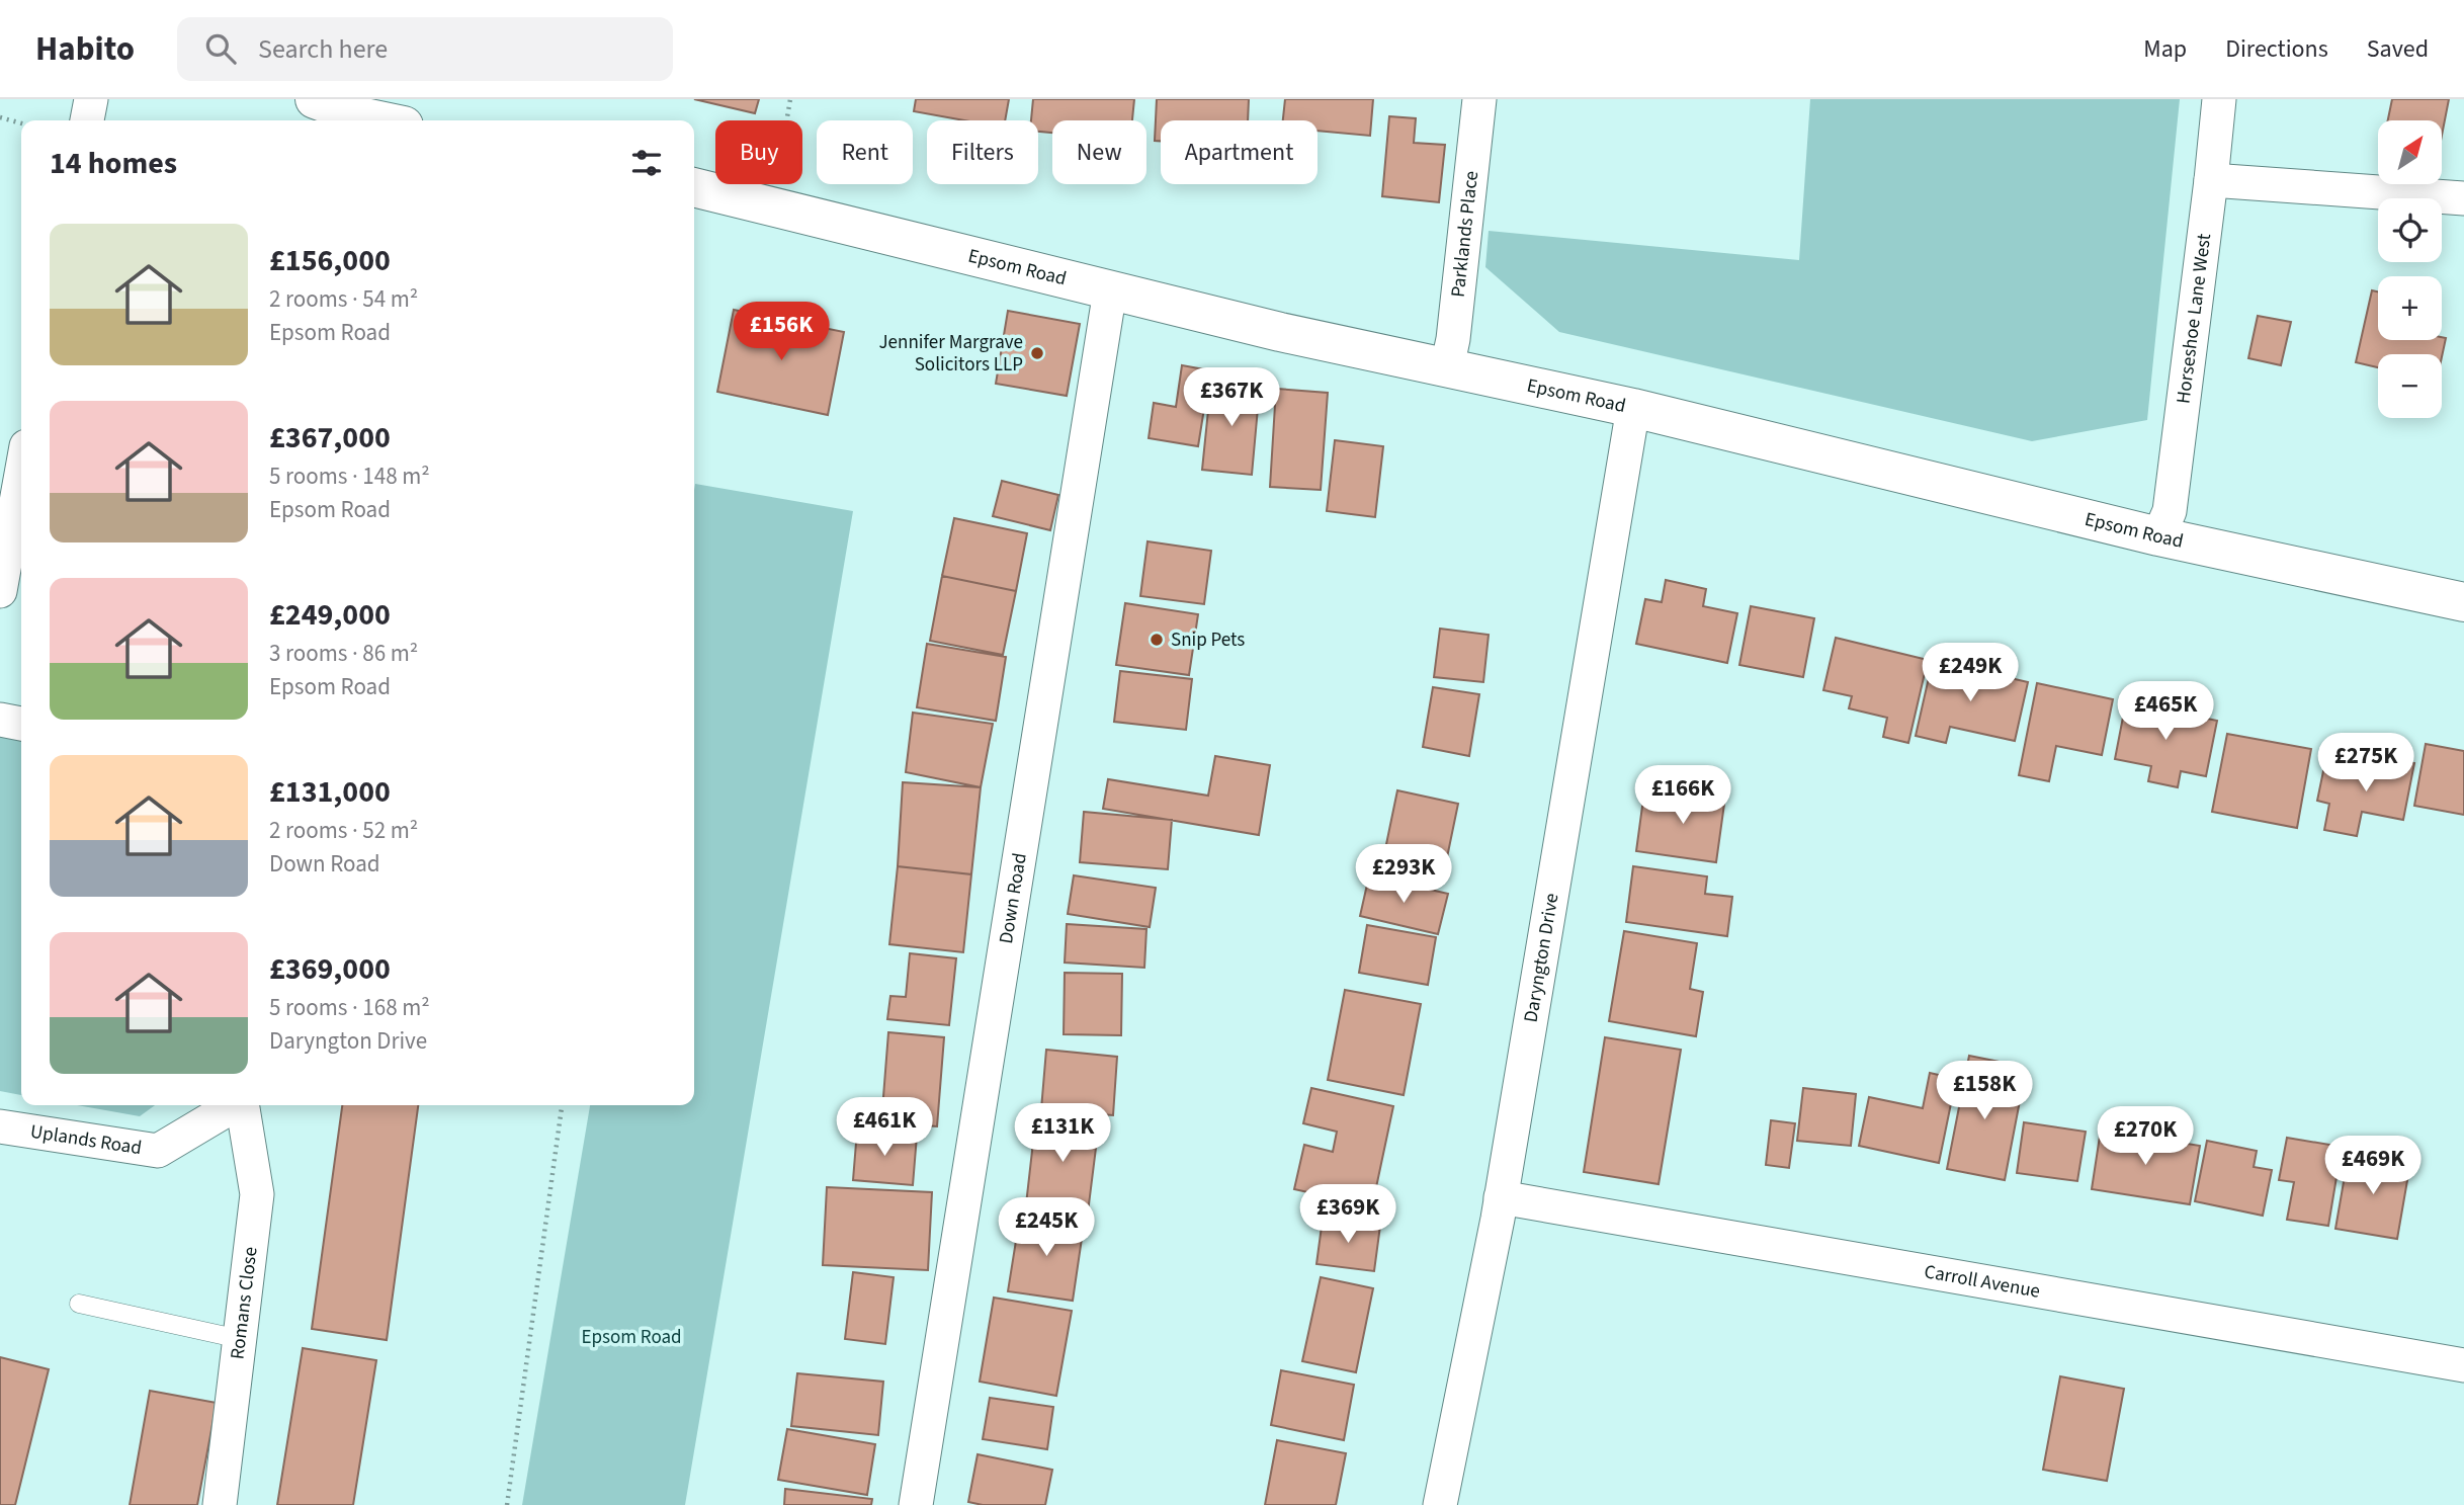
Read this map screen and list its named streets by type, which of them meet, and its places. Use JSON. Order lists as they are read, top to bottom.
{
  "streets": {
    "main road": ["Epsom Road"],
    "street": [
      "Parklands Place",
      "Horseshoe Lane West",
      "Down Road",
      "Daryngton Drive",
      "Uplands Road",
      "Carroll Avenue",
      "Romans Close"
    ]
  },
  "crossings": [
    ["Parklands Place", "Epsom Road"],
    ["Epsom Road", "Horseshoe Lane West"],
    ["Epsom Road", "Down Road"],
    ["Epsom Road", "Daryngton Drive"],
    ["Daryngton Drive", "Carroll Avenue"]
  ],
  "parks": ["Epsom Road"],
  "places": ["Jennifer Margrave Solicitors LLP", "Snip Pets"],
  "north": "top right",
  "page": {
    "header": "Habito",
    "search": "Search here",
    "nav": ["Map", "Directions", "Saved"],
    "map_buttons": ["+", "−"],
    "chip": [
      "Buy",
      "Rent",
      "Filters",
      "New",
      "Apartment"
    ],
    "heading": "14 homes",
    "list": [
      {
        "name": "£156,000",
        "note": "2 rooms · 54 m² · Epsom Road"
      },
      {
        "name": "£367,000",
        "note": "5 rooms · 148 m² · Epsom Road"
      },
      {
        "name": "£249,000",
        "note": "3 rooms · 86 m² · Epsom Road"
      },
      {
        "name": "£131,000",
        "note": "2 rooms · 52 m² · Down Road"
      },
      {
        "name": "£369,000",
        "note": "5 rooms · 168 m² · Daryngton Drive"
      }
    ],
    "price": [
      "£156K",
      "£367K",
      "£249K",
      "£465K",
      "£275K",
      "£166K",
      "£293K",
      "£158K",
      "£461K",
      "£131K",
      "£270K",
      "£469K",
      "£369K",
      "£245K"
    ]
  }
}
